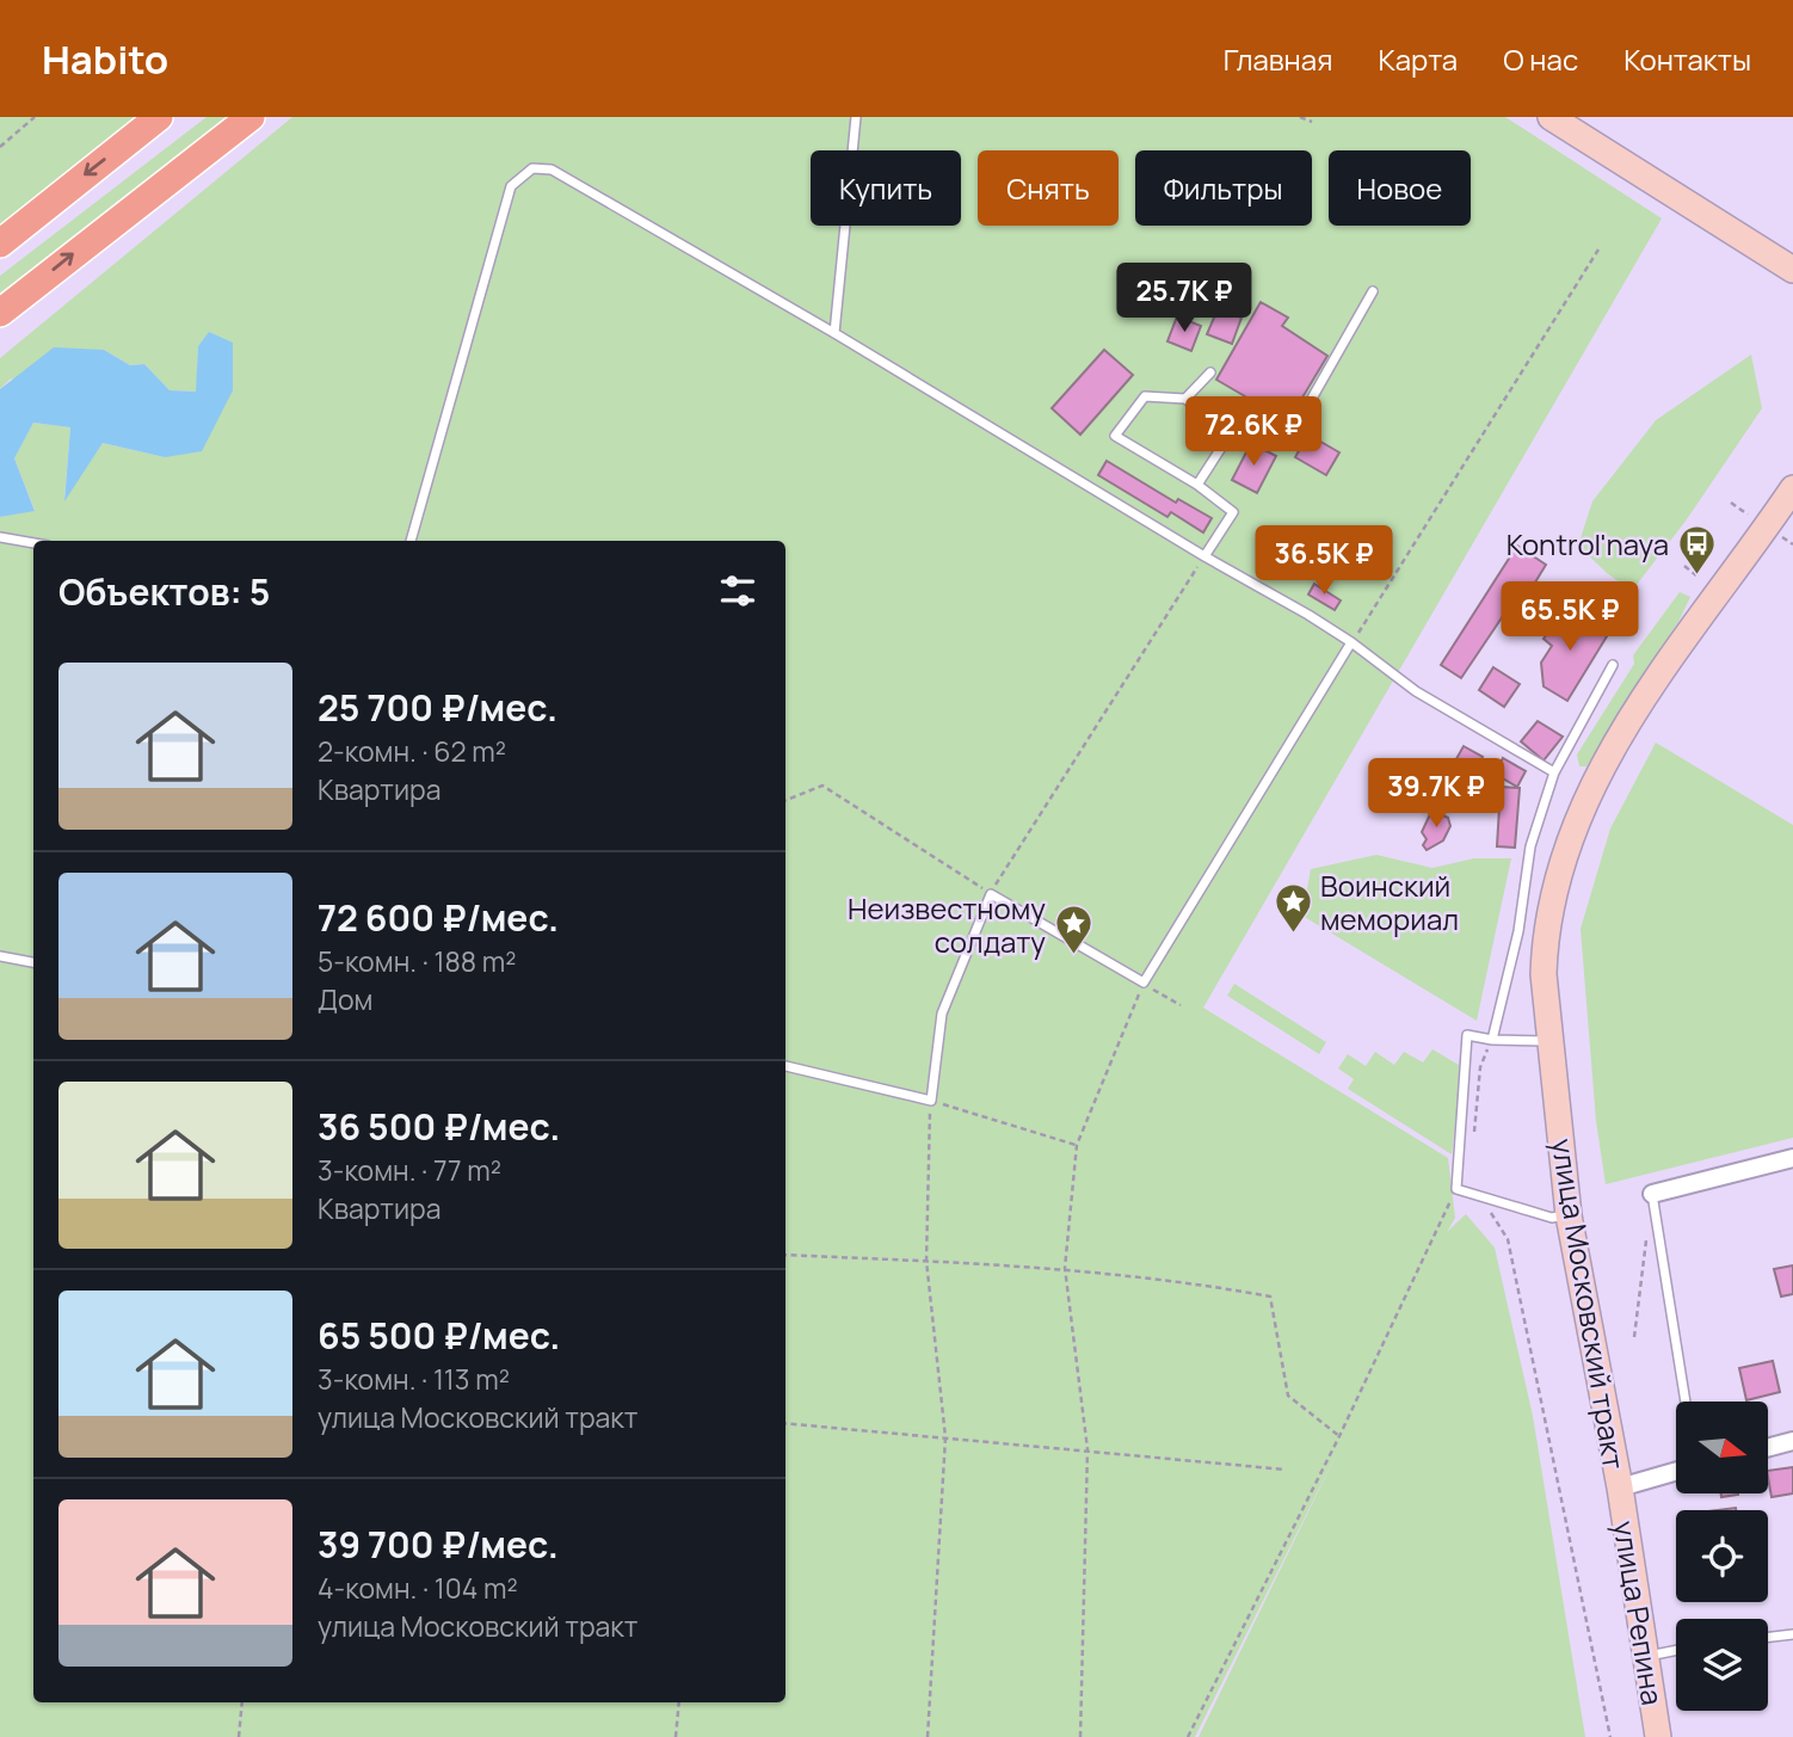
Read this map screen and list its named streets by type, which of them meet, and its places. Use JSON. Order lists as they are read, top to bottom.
{
  "streets": {
    "main road": ["улица Московский тракт", "улица Репина"]
  },
  "crossings": [
    ["улица Московский тракт", "улица Репина"]
  ],
  "places": {
    "bus stop": ["Kontrol'naya"],
    "place": ["Воинский мемориал", "Неизвестному солдату"]
  },
  "north": "right",
  "page": {
    "header": "Habito",
    "nav": [
      "Главная",
      "Карта",
      "О нас",
      "Контакты"
    ],
    "chip": [
      "Купить",
      "Снять",
      "Фильтры",
      "Новое"
    ],
    "price": [
      "25.7K ₽",
      "72.6K ₽",
      "36.5K ₽",
      "65.5K ₽",
      "39.7K ₽"
    ],
    "heading": "Объектов: 5",
    "list": [
      {
        "name": "25 700 ₽/мес.",
        "note": "2-комн. · 62 m² · Квартира"
      },
      {
        "name": "72 600 ₽/мес.",
        "note": "5-комн. · 188 m² · Дом"
      },
      {
        "name": "36 500 ₽/мес.",
        "note": "3-комн. · 77 m² · Квартира"
      },
      {
        "name": "65 500 ₽/мес.",
        "note": "3-комн. · 113 m² · улица Московский тракт"
      },
      {
        "name": "39 700 ₽/мес.",
        "note": "4-комн. · 104 m² · улица Московский тракт"
      }
    ]
  }
}
